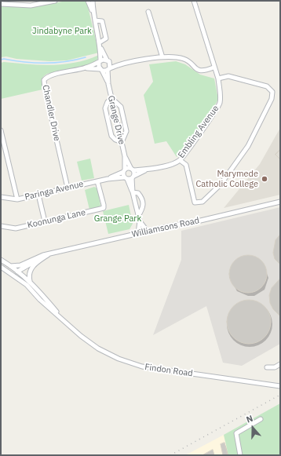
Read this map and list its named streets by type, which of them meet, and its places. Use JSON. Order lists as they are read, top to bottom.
{
  "streets": {
    "street": [
      "Chandler Drive",
      "Grange Drive",
      "Embling Avenue",
      "Paringa Avenue",
      "Koonunga Lane",
      "Williamsons Road",
      "Findon Road"
    ]
  },
  "crossings": [
    ["Chandler Drive", "Grange Drive"],
    ["Chandler Drive", "Paringa Avenue"],
    ["Grange Drive", "Embling Avenue"],
    ["Grange Drive", "Paringa Avenue"],
    ["Embling Avenue", "Paringa Avenue"],
    ["Paringa Avenue", "Koonunga Lane"],
    ["Williamsons Road", "Findon Road"]
  ],
  "parks": ["Jindabyne Park", "Grange Park"],
  "places": ["Marymede Catholic College"],
  "north": "top"
}
